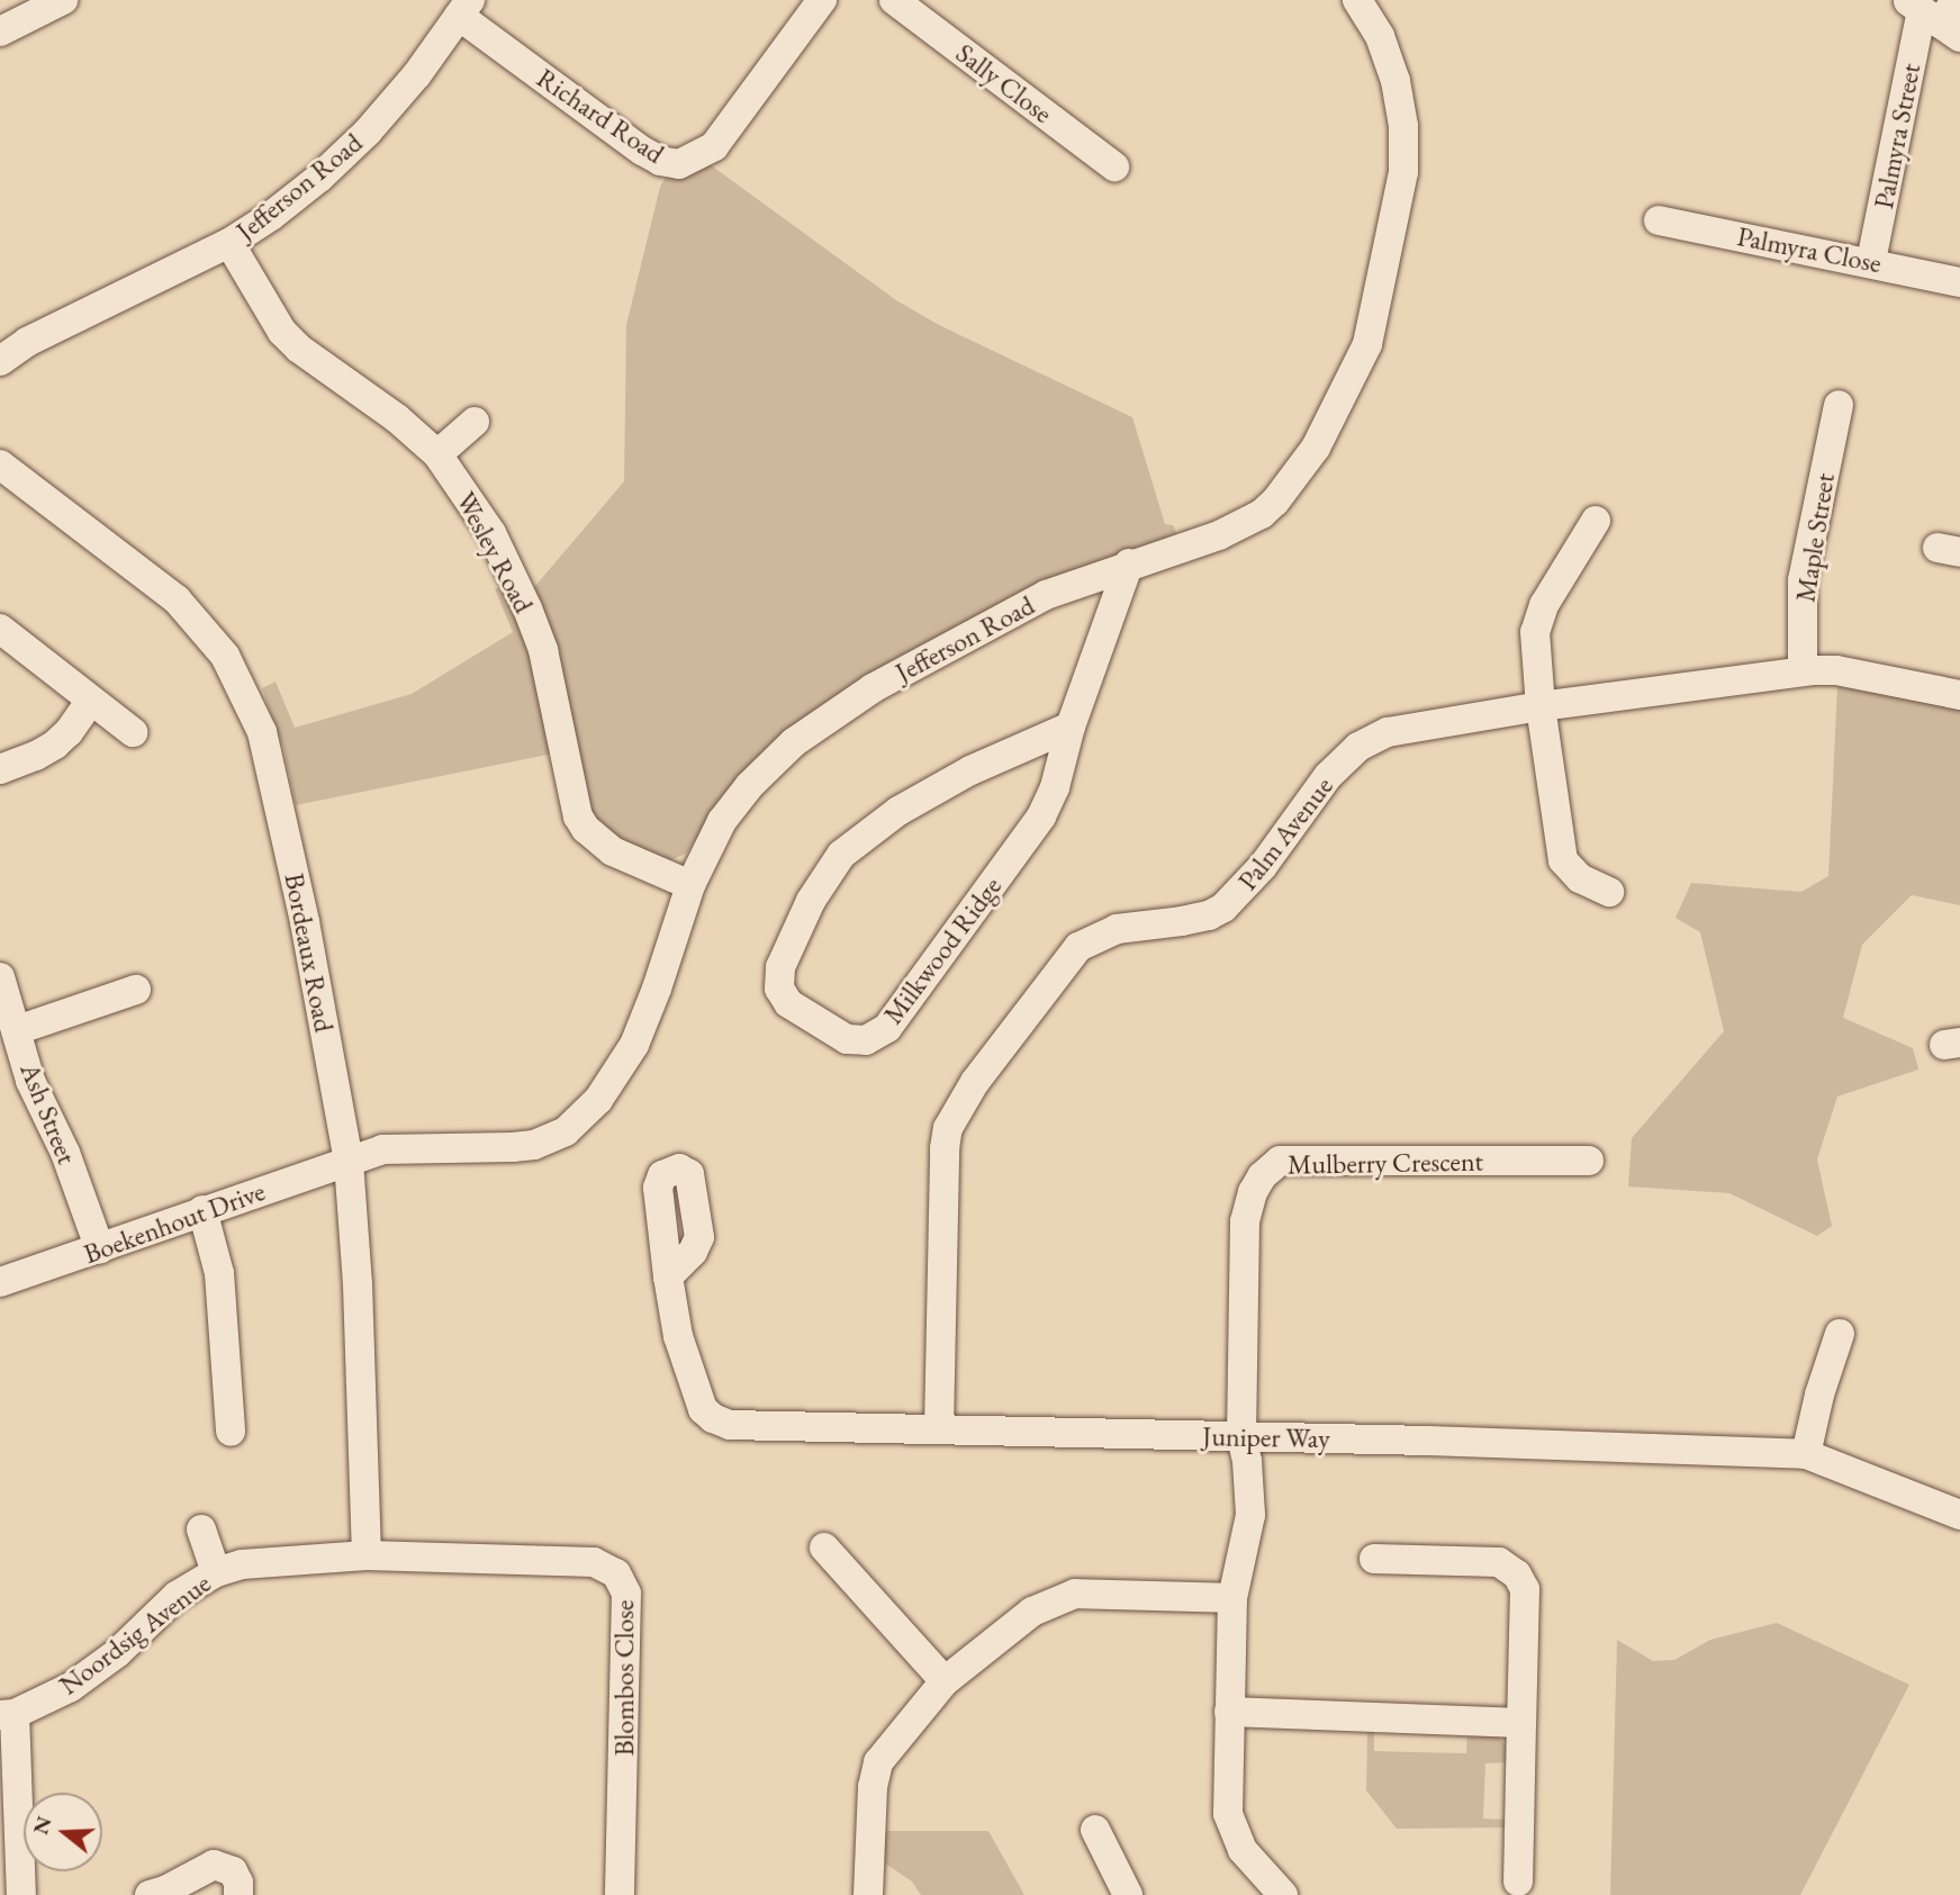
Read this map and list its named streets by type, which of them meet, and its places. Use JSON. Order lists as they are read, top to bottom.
{
  "streets": {
    "street": [
      "Sally Close",
      "Richard Road",
      "Palmyra Street",
      "Jefferson Road",
      "Palmyra Close",
      "Maple Street",
      "Wesley Road",
      "Palm Avenue",
      "Milkwood Ridge",
      "Bordeaux Road",
      "Ash Street",
      "Mulberry Crescent",
      "Boekenhout Drive",
      "Juniper Way",
      "Noordsig Avenue",
      "Blombos Close"
    ]
  },
  "crossings": [
    ["Richard Road", "Jefferson Road"],
    ["Palmyra Street", "Palmyra Close"],
    ["Jefferson Road", "Wesley Road"],
    ["Jefferson Road", "Milkwood Ridge"],
    ["Jefferson Road", "Bordeaux Road"],
    ["Jefferson Road", "Boekenhout Drive"],
    ["Maple Street", "Palm Avenue"],
    ["Palm Avenue", "Juniper Way"],
    ["Bordeaux Road", "Boekenhout Drive"],
    ["Bordeaux Road", "Noordsig Avenue"],
    ["Bordeaux Road", "Blombos Close"],
    ["Ash Street", "Boekenhout Drive"],
    ["Mulberry Crescent", "Juniper Way"],
    ["Noordsig Avenue", "Blombos Close"]
  ],
  "north": "left"
}
